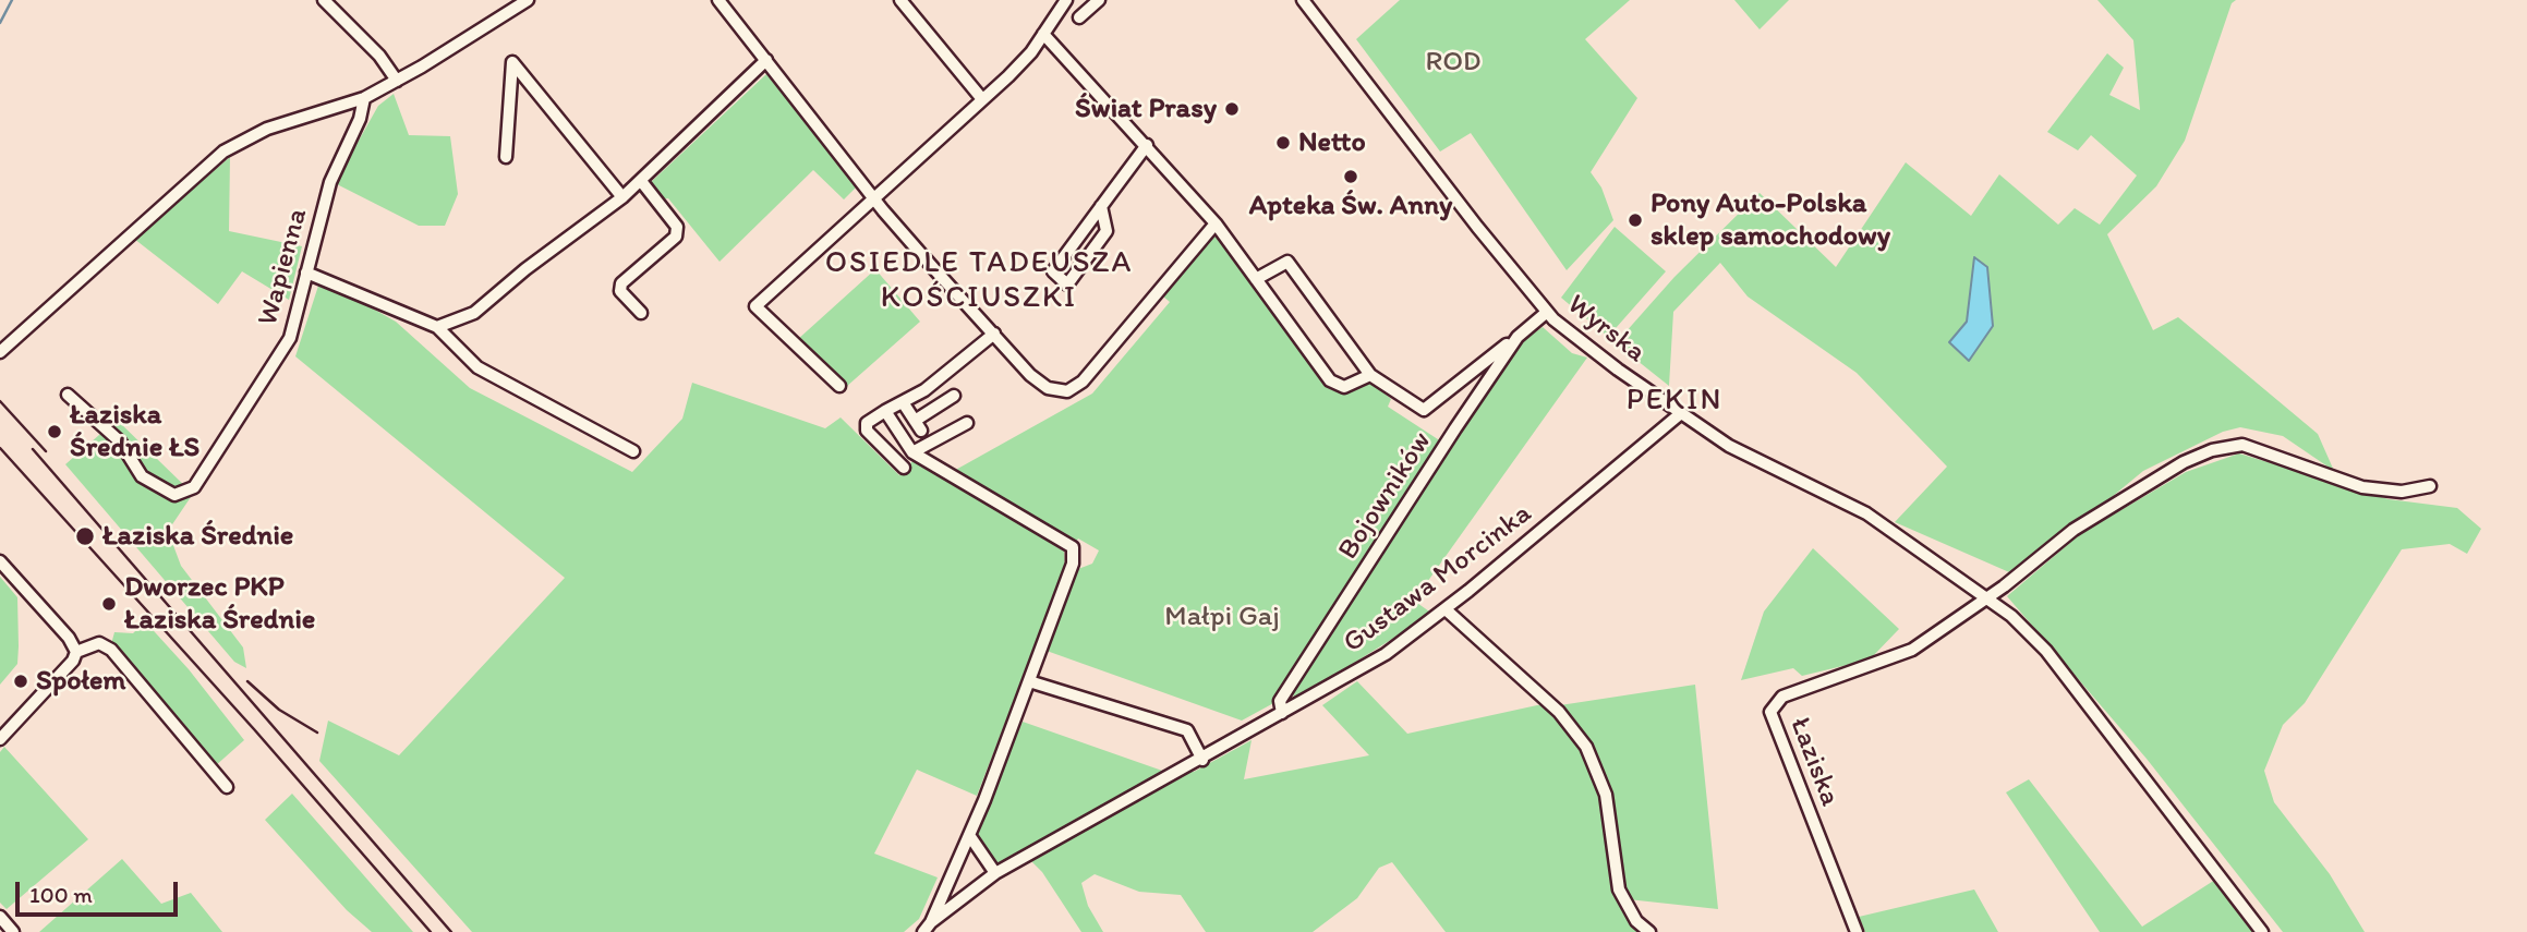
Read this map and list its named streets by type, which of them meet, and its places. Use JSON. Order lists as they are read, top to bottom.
{
  "streets": {
    "street": [
      "Wapienna",
      "Wyrska",
      "Bojowników",
      "Gustawa Morcinka",
      "Łaziska"
    ]
  },
  "crossings": [
    ["Wyrska", "Bojowników"],
    ["Wyrska", "Gustawa Morcinka"],
    ["Wyrska", "Łaziska"],
    ["Bojowników", "Gustawa Morcinka"]
  ],
  "districts": ["OSIEDLE TADEUSZA KOŚCIUSZKI", "PEKIN"],
  "parks": ["ROD", "Małpi Gaj"],
  "places": [
    "Świat Prasy",
    "Netto",
    "Apteka Św. Anny",
    "Pony Auto-Polska sklep samochodowy",
    "Łaziska Średnie ŁS",
    "Łaziska Średnie",
    "Dworzec PKP Łaziska Średnie",
    "Społem"
  ],
  "scale_bar": "100 m"
}
